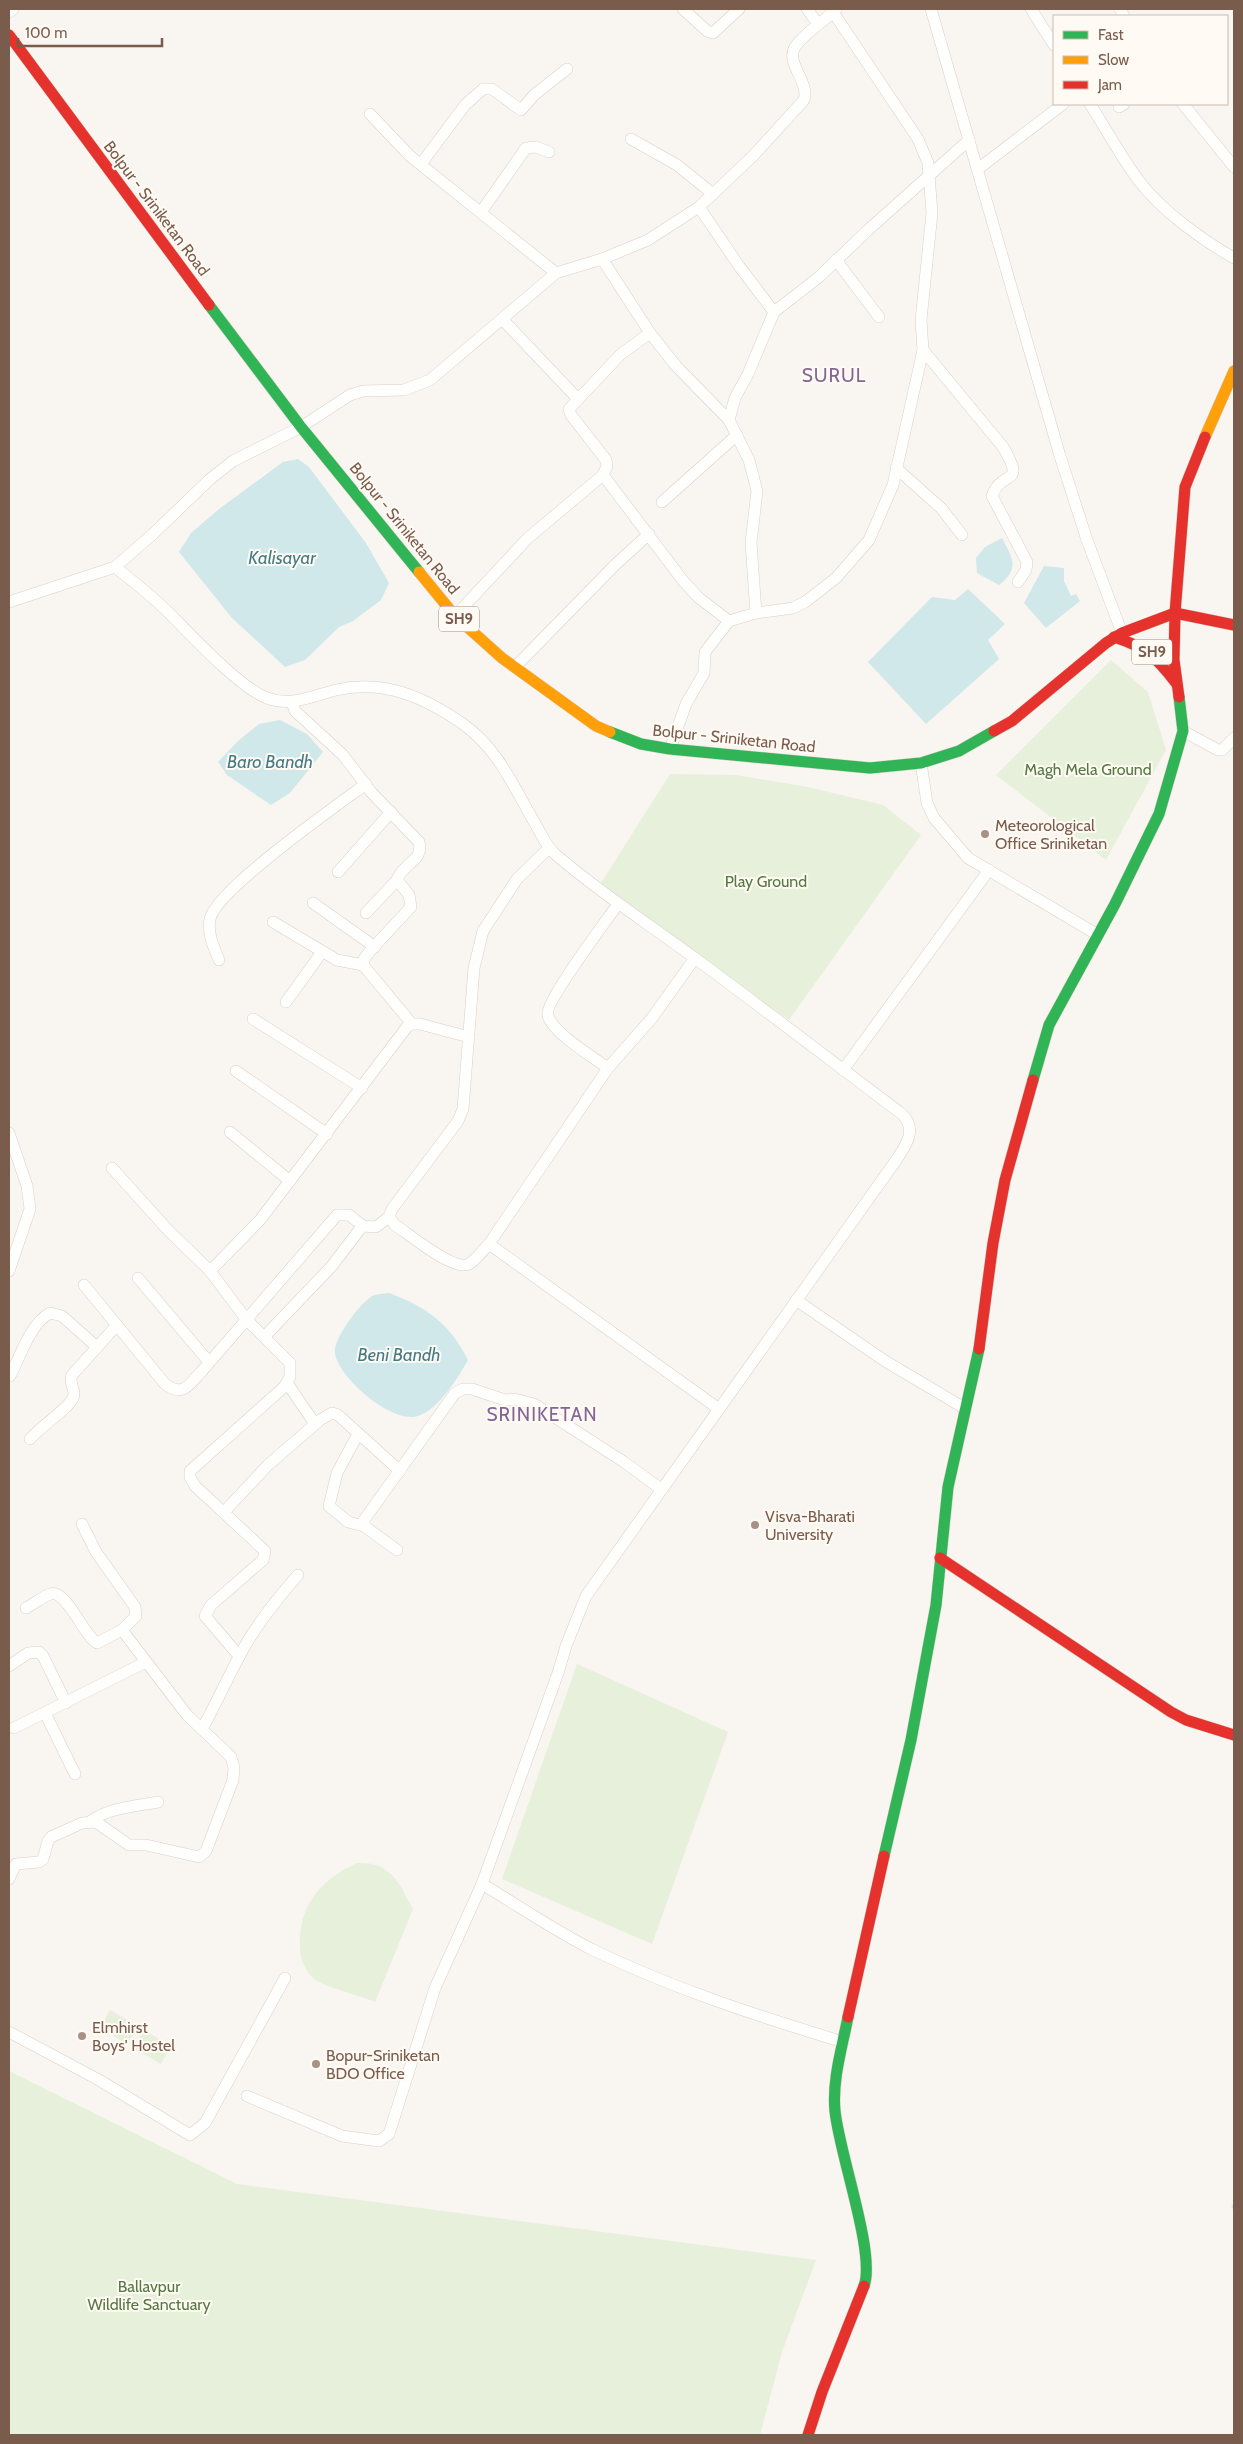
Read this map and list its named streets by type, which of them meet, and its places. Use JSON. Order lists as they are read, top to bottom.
{
  "streets": {
    "main road": ["Bolpur - Sriniketan Road", "SH9"]
  },
  "crossings": [
    ["Bolpur - Sriniketan Road", "SH9"]
  ],
  "districts": ["SURUL", "SRINIKETAN"],
  "water": ["Kalisayar", "Baro Bandh", "Beni Bandh"],
  "parks": ["Magh Mela Ground", "Play Ground", "Ballavpur Wildlife Sanctuary"],
  "places": [
    "Meteorological Office Sriniketan",
    "Visva-Bharati University",
    "Elmhirst Boys' Hostel",
    "Bopur-Sriniketan BDO Office"
  ],
  "legend": ["Fast", "Slow", "Jam"],
  "scale_bar": "100 m"
}
